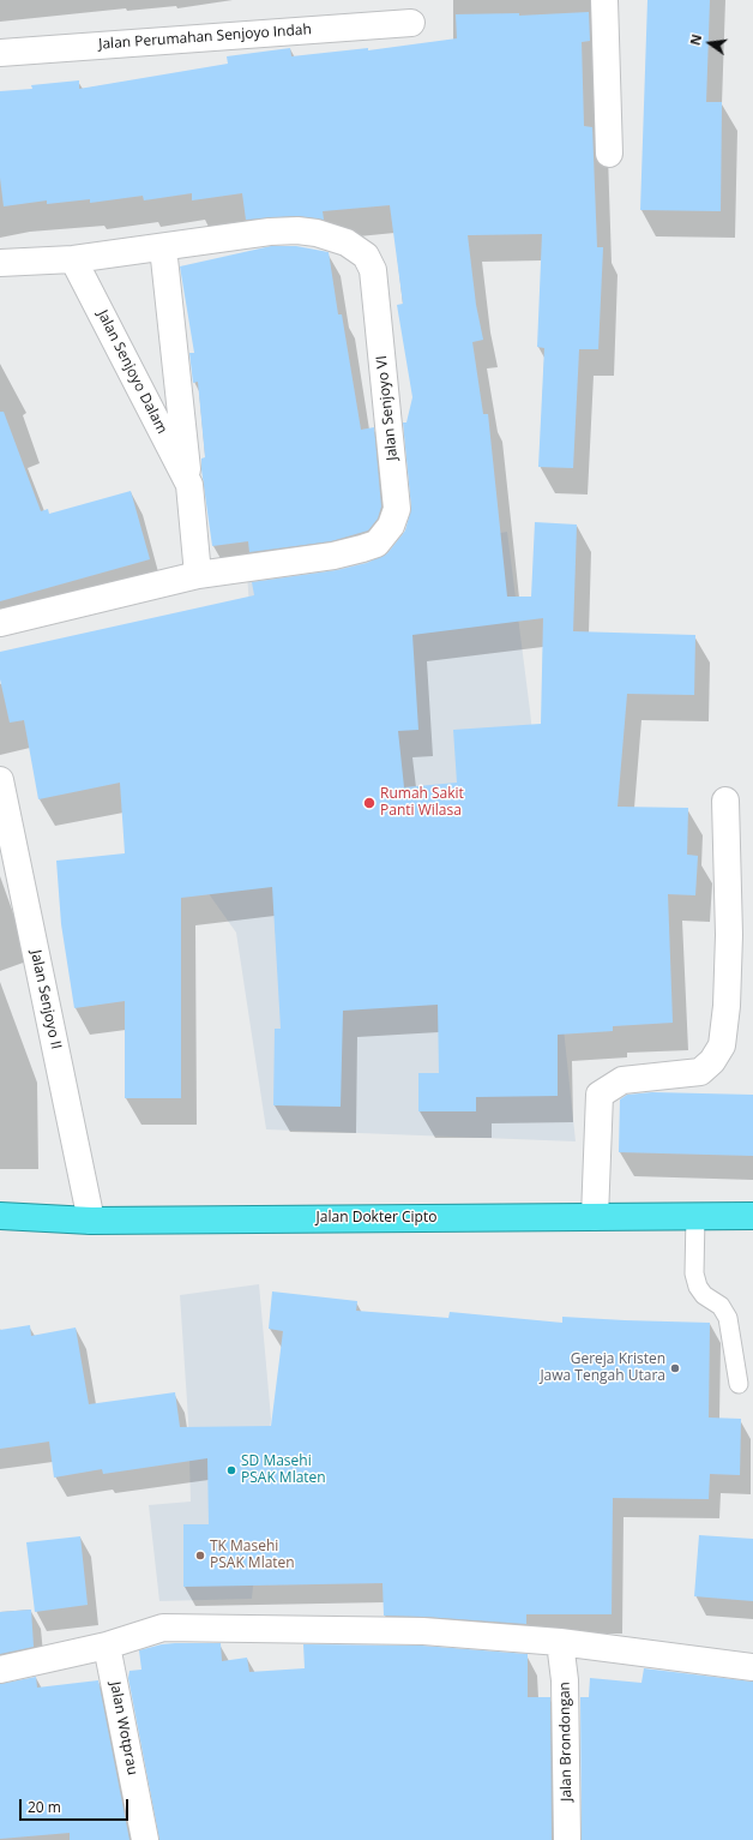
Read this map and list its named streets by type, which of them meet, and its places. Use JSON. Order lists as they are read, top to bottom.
{
  "streets": {
    "highway": ["Jalan Dokter Cipto"],
    "street": [
      "Jalan Perumahan Senjoyo Indah",
      "Jalan Senjoyo Dalam",
      "Jalan Senjoyo VI",
      "Jalan Senjoyo II",
      "Jalan Wotprau",
      "Jalan Brondongan"
    ]
  },
  "crossings": [
    ["Jalan Senjoyo Dalam", "Jalan Senjoyo VI"],
    ["Jalan Senjoyo II", "Jalan Dokter Cipto"]
  ],
  "places": [
    "Rumah Sakit Panti Wilasa",
    "Gereja Kristen Jawa Tengah Utara",
    "SD Masehi PSAK Mlaten",
    "TK Masehi PSAK Mlaten"
  ],
  "scale_bar": "20 m",
  "north": "left"
}
